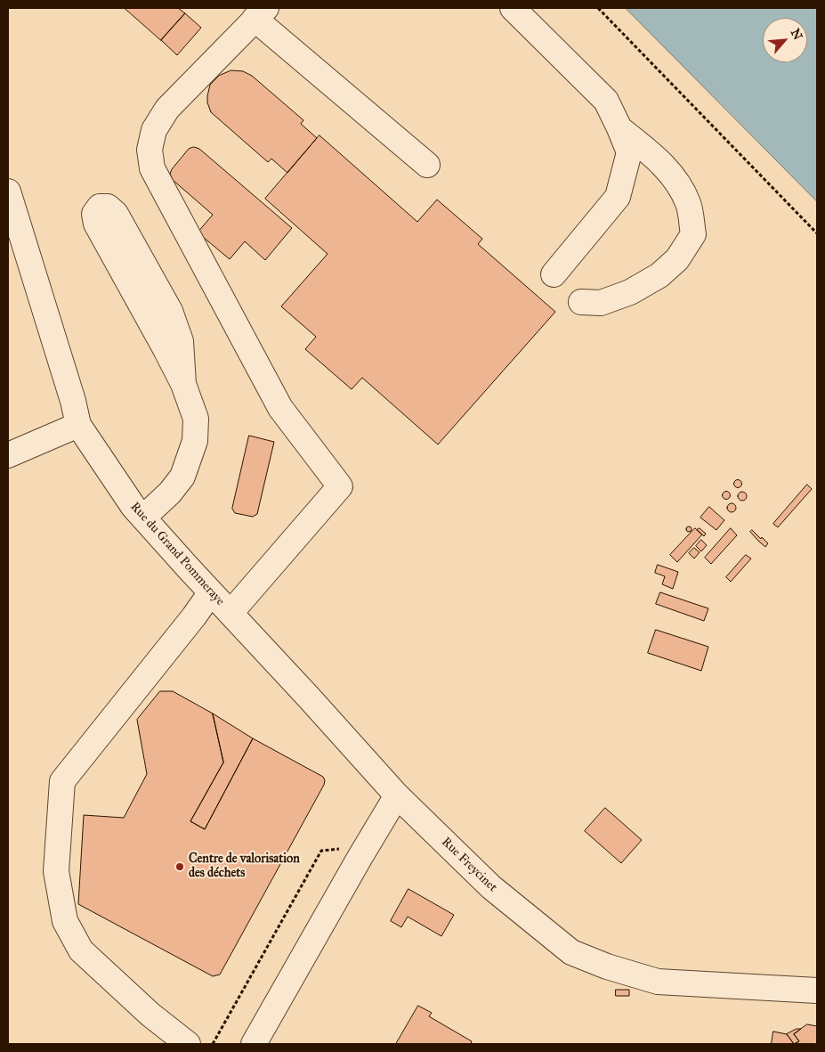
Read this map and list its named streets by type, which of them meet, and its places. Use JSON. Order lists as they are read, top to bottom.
{
  "streets": {
    "street": ["Rue du Grand Pommeraye", "Rue Freycinet"]
  },
  "crossings": [
    ["Rue du Grand Pommeraye", "Rue Freycinet"]
  ],
  "places": ["Centre de valorisation des déchets"],
  "north": "top right"
}
